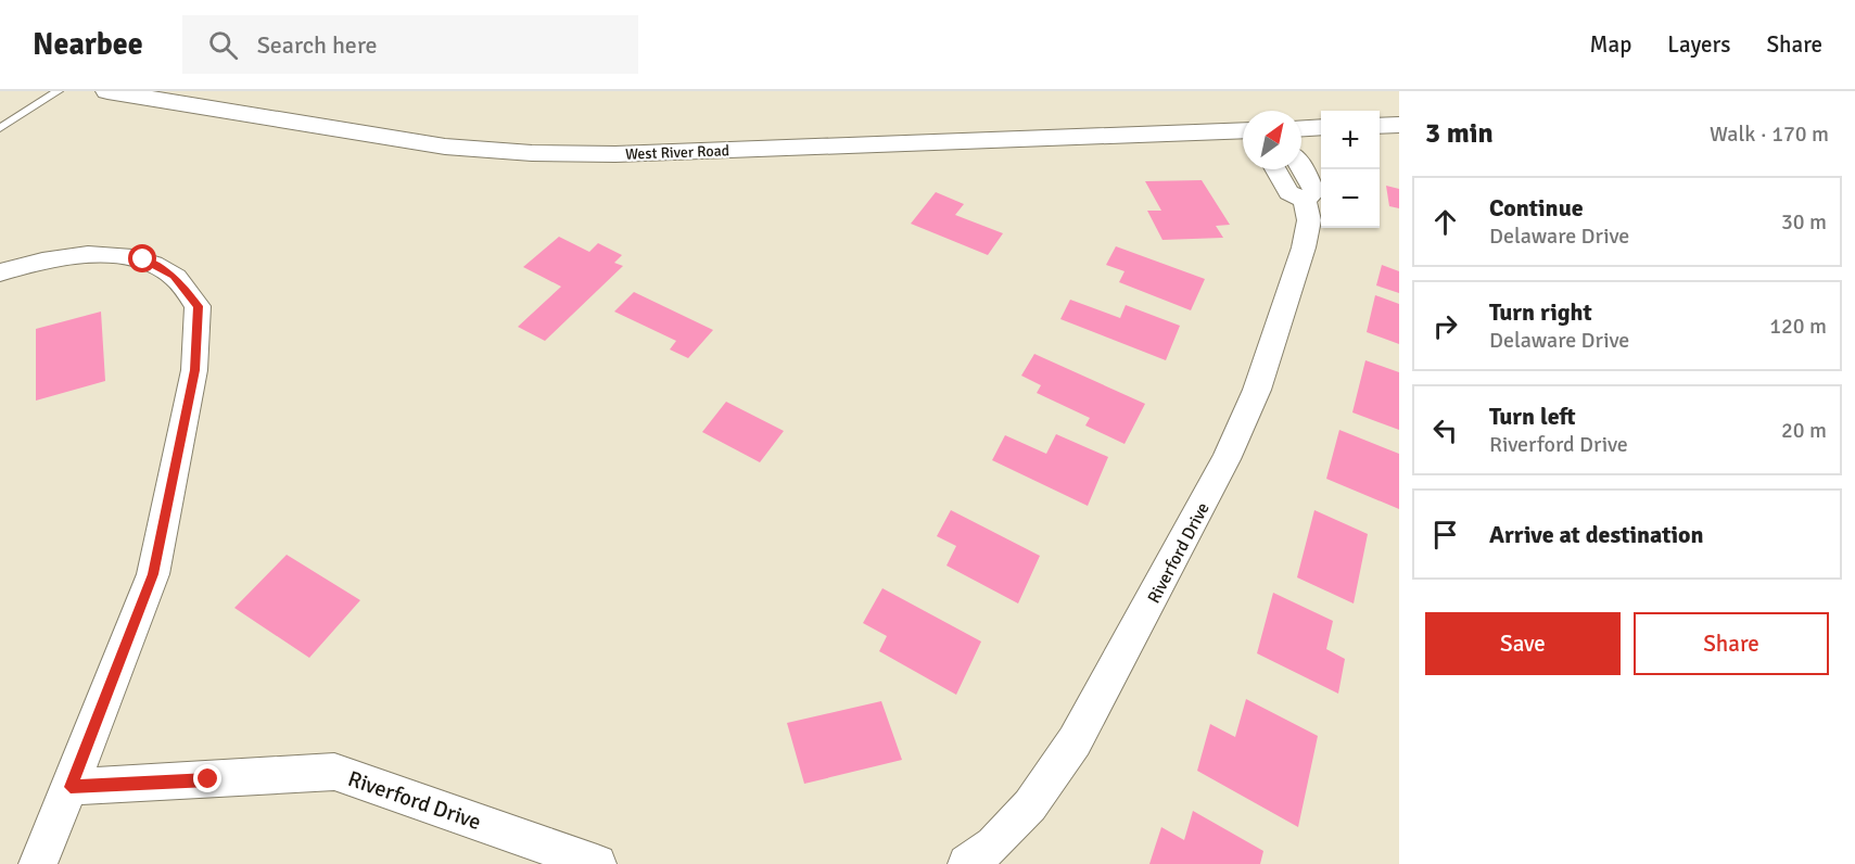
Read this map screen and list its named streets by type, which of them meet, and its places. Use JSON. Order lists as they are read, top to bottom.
{
  "streets": {
    "main road": ["West River Road"],
    "street": ["Riverford Drive"]
  },
  "north": "top right",
  "page": {
    "header": "Nearbee",
    "search": "Search here",
    "nav": ["Map", "Layers", "Share"],
    "heading": ["3 min", "Walk · 170 m"],
    "map_buttons": ["+", "−"],
    "list": [
      ["Continue", "Delaware Drive", "30 m"],
      ["Turn right", "Delaware Drive", "120 m"],
      ["Turn left", "Riverford Drive", "20 m"],
      "Arrive at destination"
    ],
    "buttons": ["Save", "Share"]
  }
}
